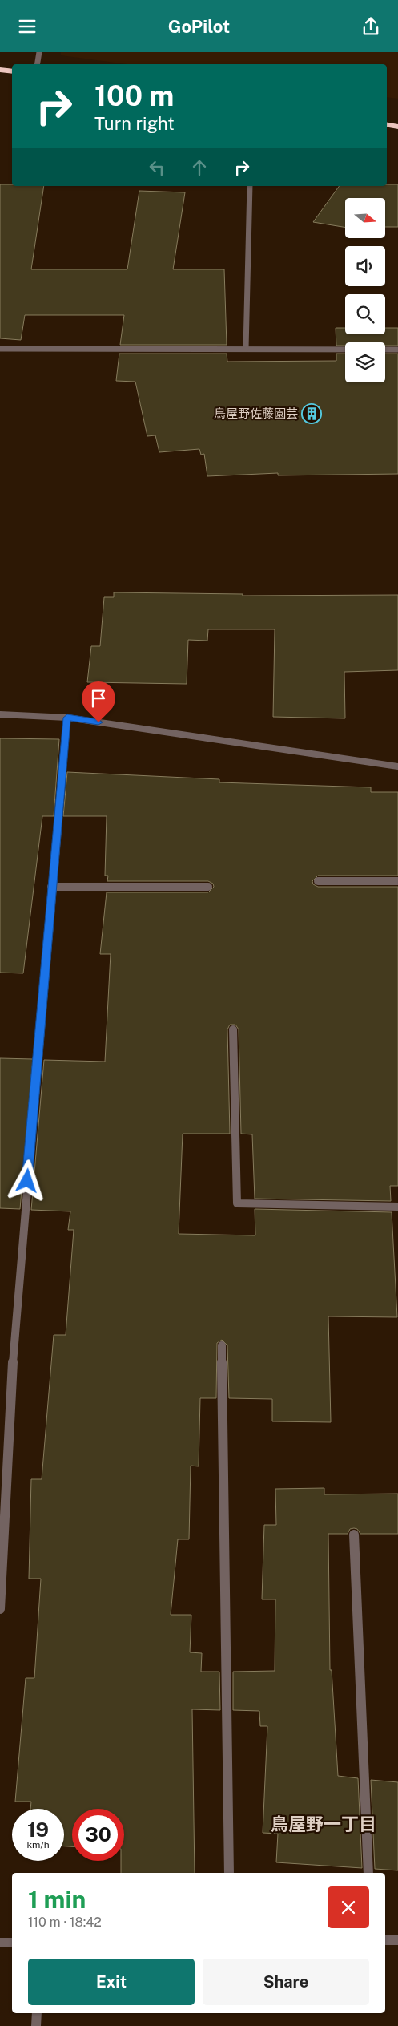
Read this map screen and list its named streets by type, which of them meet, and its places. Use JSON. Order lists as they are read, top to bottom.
{
  "districts": ["鳥屋野一丁目"],
  "places": {
    "building": ["鳥屋野佐藤園芸"]
  },
  "north": "right",
  "page": {
    "header": "GoPilot",
    "turn": ["100 m", "Turn right"],
    "speed": "19 km/h",
    "limit": "30",
    "heading": ["1 min", "110 m · 18:42"],
    "buttons": ["Exit", "Share"]
  }
}
